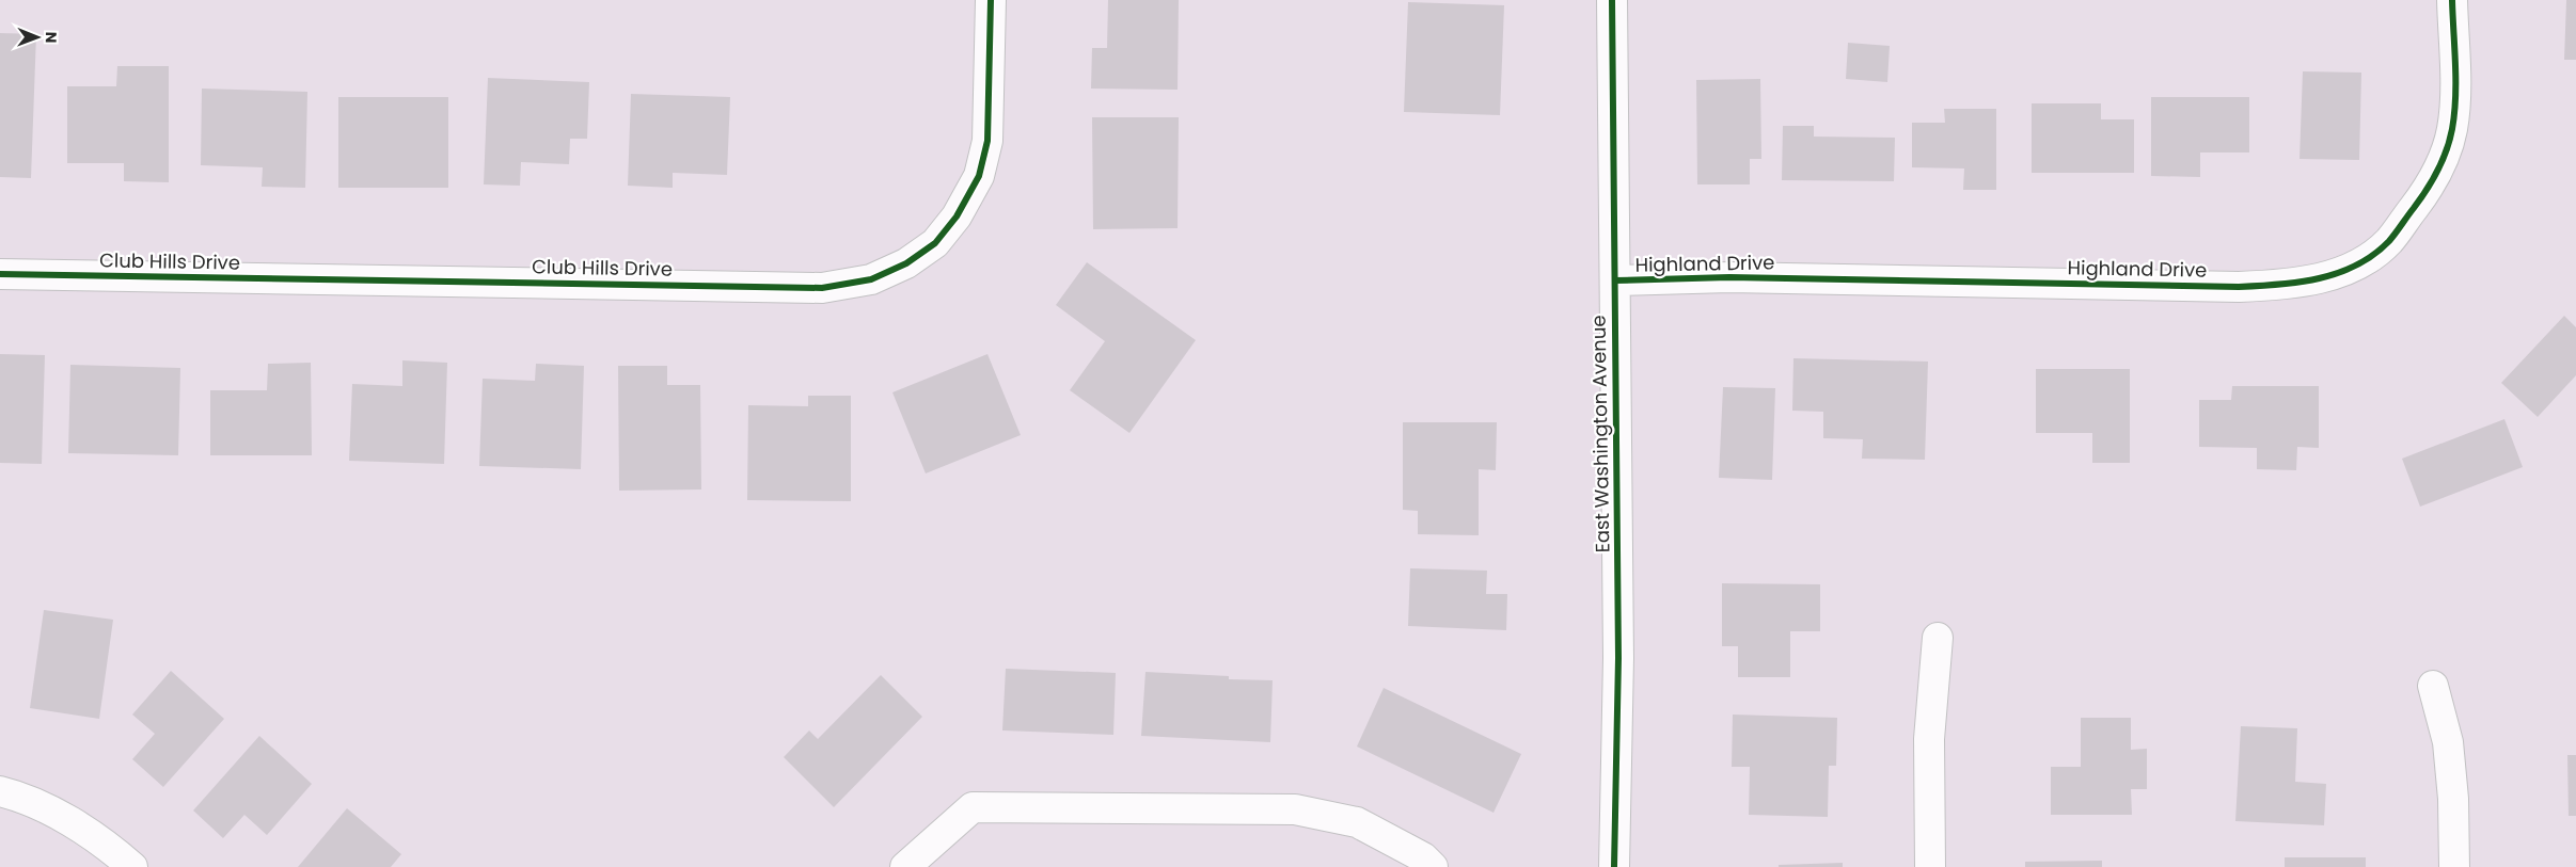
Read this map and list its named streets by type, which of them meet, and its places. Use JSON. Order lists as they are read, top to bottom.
{
  "streets": {
    "street": ["Club Hills Drive", "Highland Drive", "East Washington Avenue"]
  },
  "crossings": [
    ["Highland Drive", "East Washington Avenue"]
  ],
  "north": "right"
}
